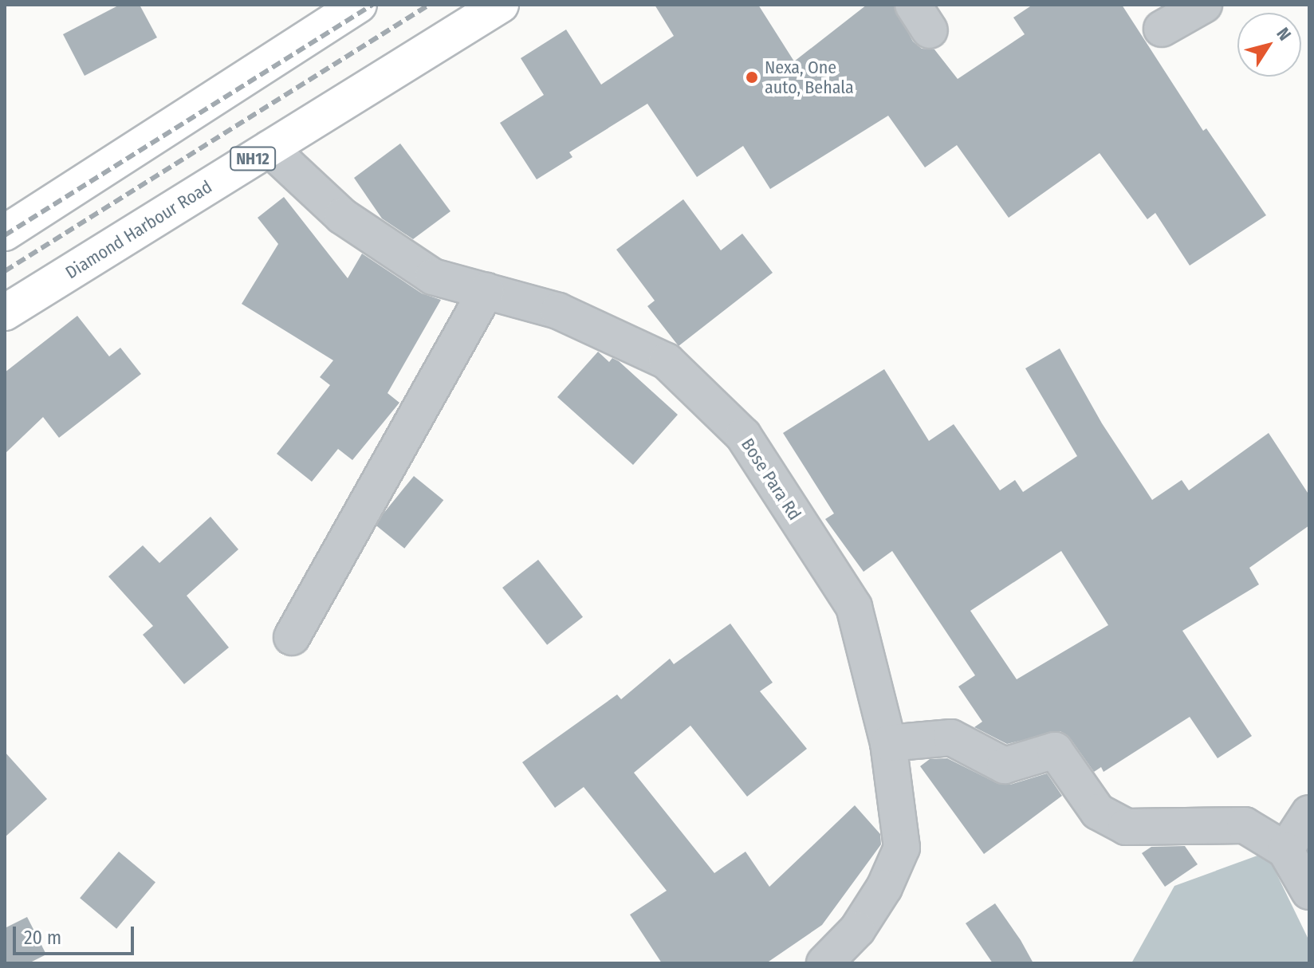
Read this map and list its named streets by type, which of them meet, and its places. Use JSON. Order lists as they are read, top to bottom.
{
  "streets": {
    "highway": ["NH12", "Diamond Harbour Road"],
    "street": ["Bose Para Rd"]
  },
  "crossings": [
    ["Diamond Harbour Road", "Bose Para Rd"]
  ],
  "places": ["Nexa, One auto, Behala"],
  "scale_bar": "20 m",
  "north": "top right"
}
